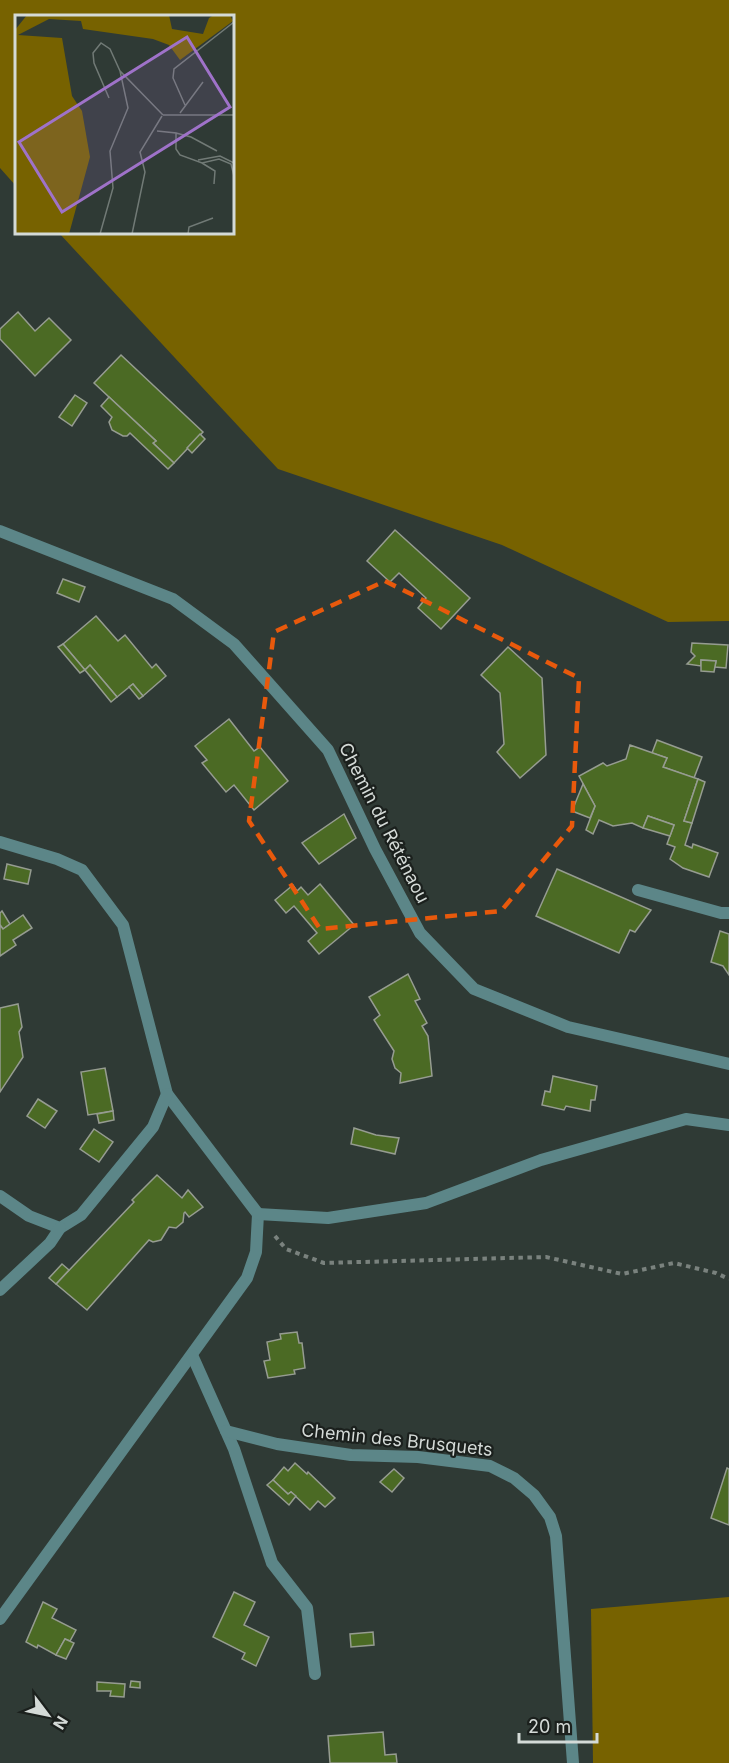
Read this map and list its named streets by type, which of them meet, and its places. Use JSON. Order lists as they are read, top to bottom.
{
  "streets": {
    "street": ["Chemin du Réténaou", "Chemin des Brusquets"]
  },
  "scale_bar": "20 m",
  "north": "bottom right"
}
